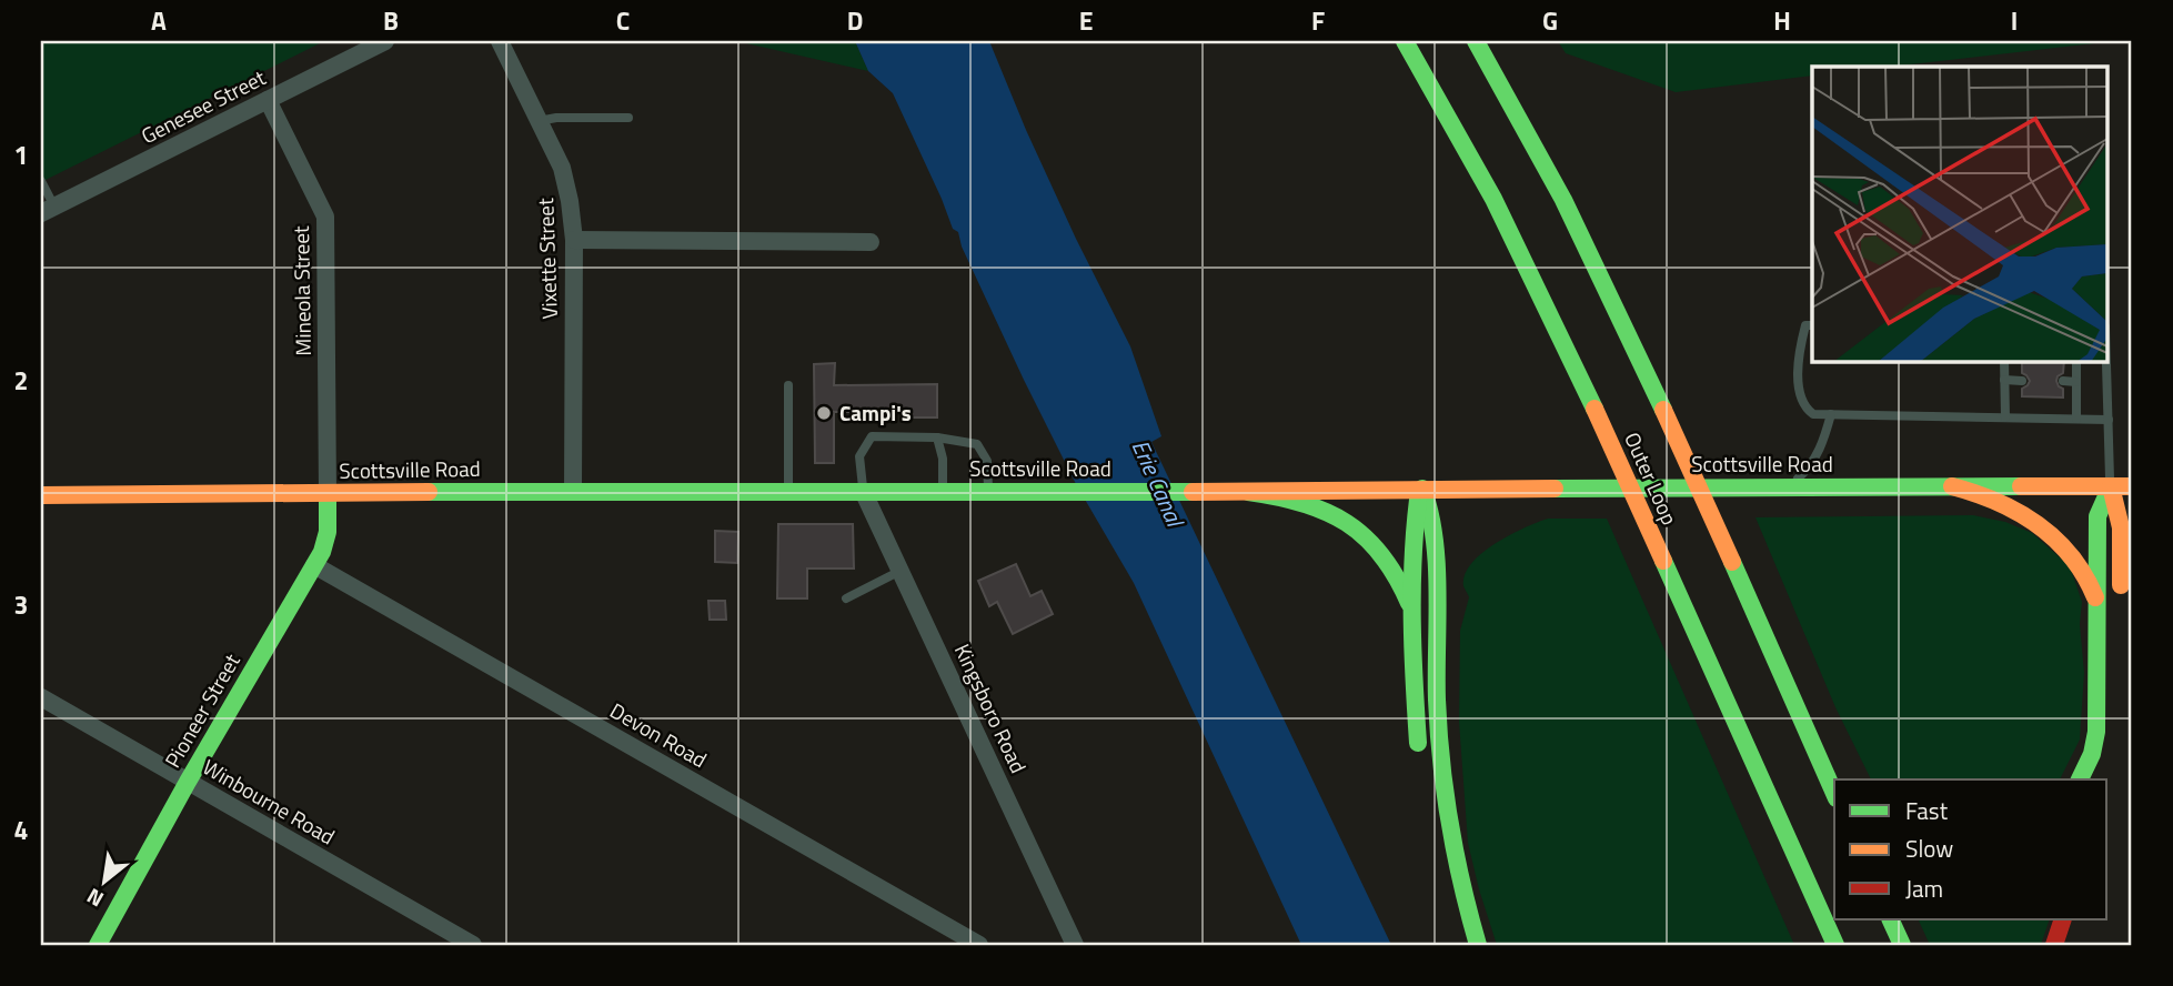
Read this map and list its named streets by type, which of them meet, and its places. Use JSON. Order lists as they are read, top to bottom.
{
  "streets": {
    "main road": ["Scottsville Road", "Outer Loop", "Pioneer Street"],
    "street": [
      "Genesee Street",
      "Vixette Street",
      "Mineola Street",
      "Kingsboro Road",
      "Devon Road",
      "Winbourne Road"
    ]
  },
  "crossings": [
    ["Genesee Street", "Mineola Street"],
    ["Vixette Street", "Scottsville Road"],
    ["Mineola Street", "Scottsville Road"],
    ["Mineola Street", "Pioneer Street"],
    ["Scottsville Road", "Kingsboro Road"],
    ["Scottsville Road", "Pioneer Street"],
    ["Pioneer Street", "Devon Road"],
    ["Pioneer Street", "Winbourne Road"]
  ],
  "water": ["Erie Canal"],
  "places": ["Campi's"],
  "legend": ["Fast", "Slow", "Jam"],
  "north": "bottom left",
  "grid": {
    "columns": [
      "A",
      "B",
      "C",
      "D",
      "E",
      "F",
      "G",
      "H",
      "I"
    ],
    "rows": [
      "1",
      "2",
      "3",
      "4"
    ]
  }
}
